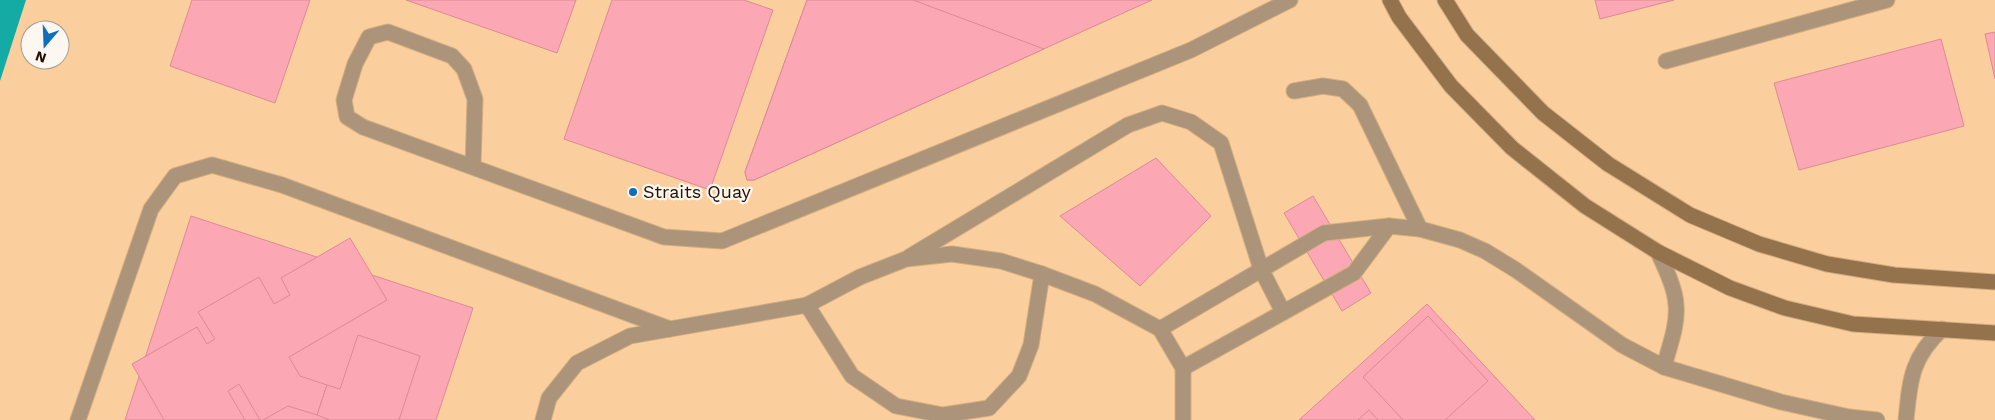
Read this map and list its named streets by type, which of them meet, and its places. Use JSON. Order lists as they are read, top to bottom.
{
  "places": ["Straits Quay"],
  "north": "bottom"
}
